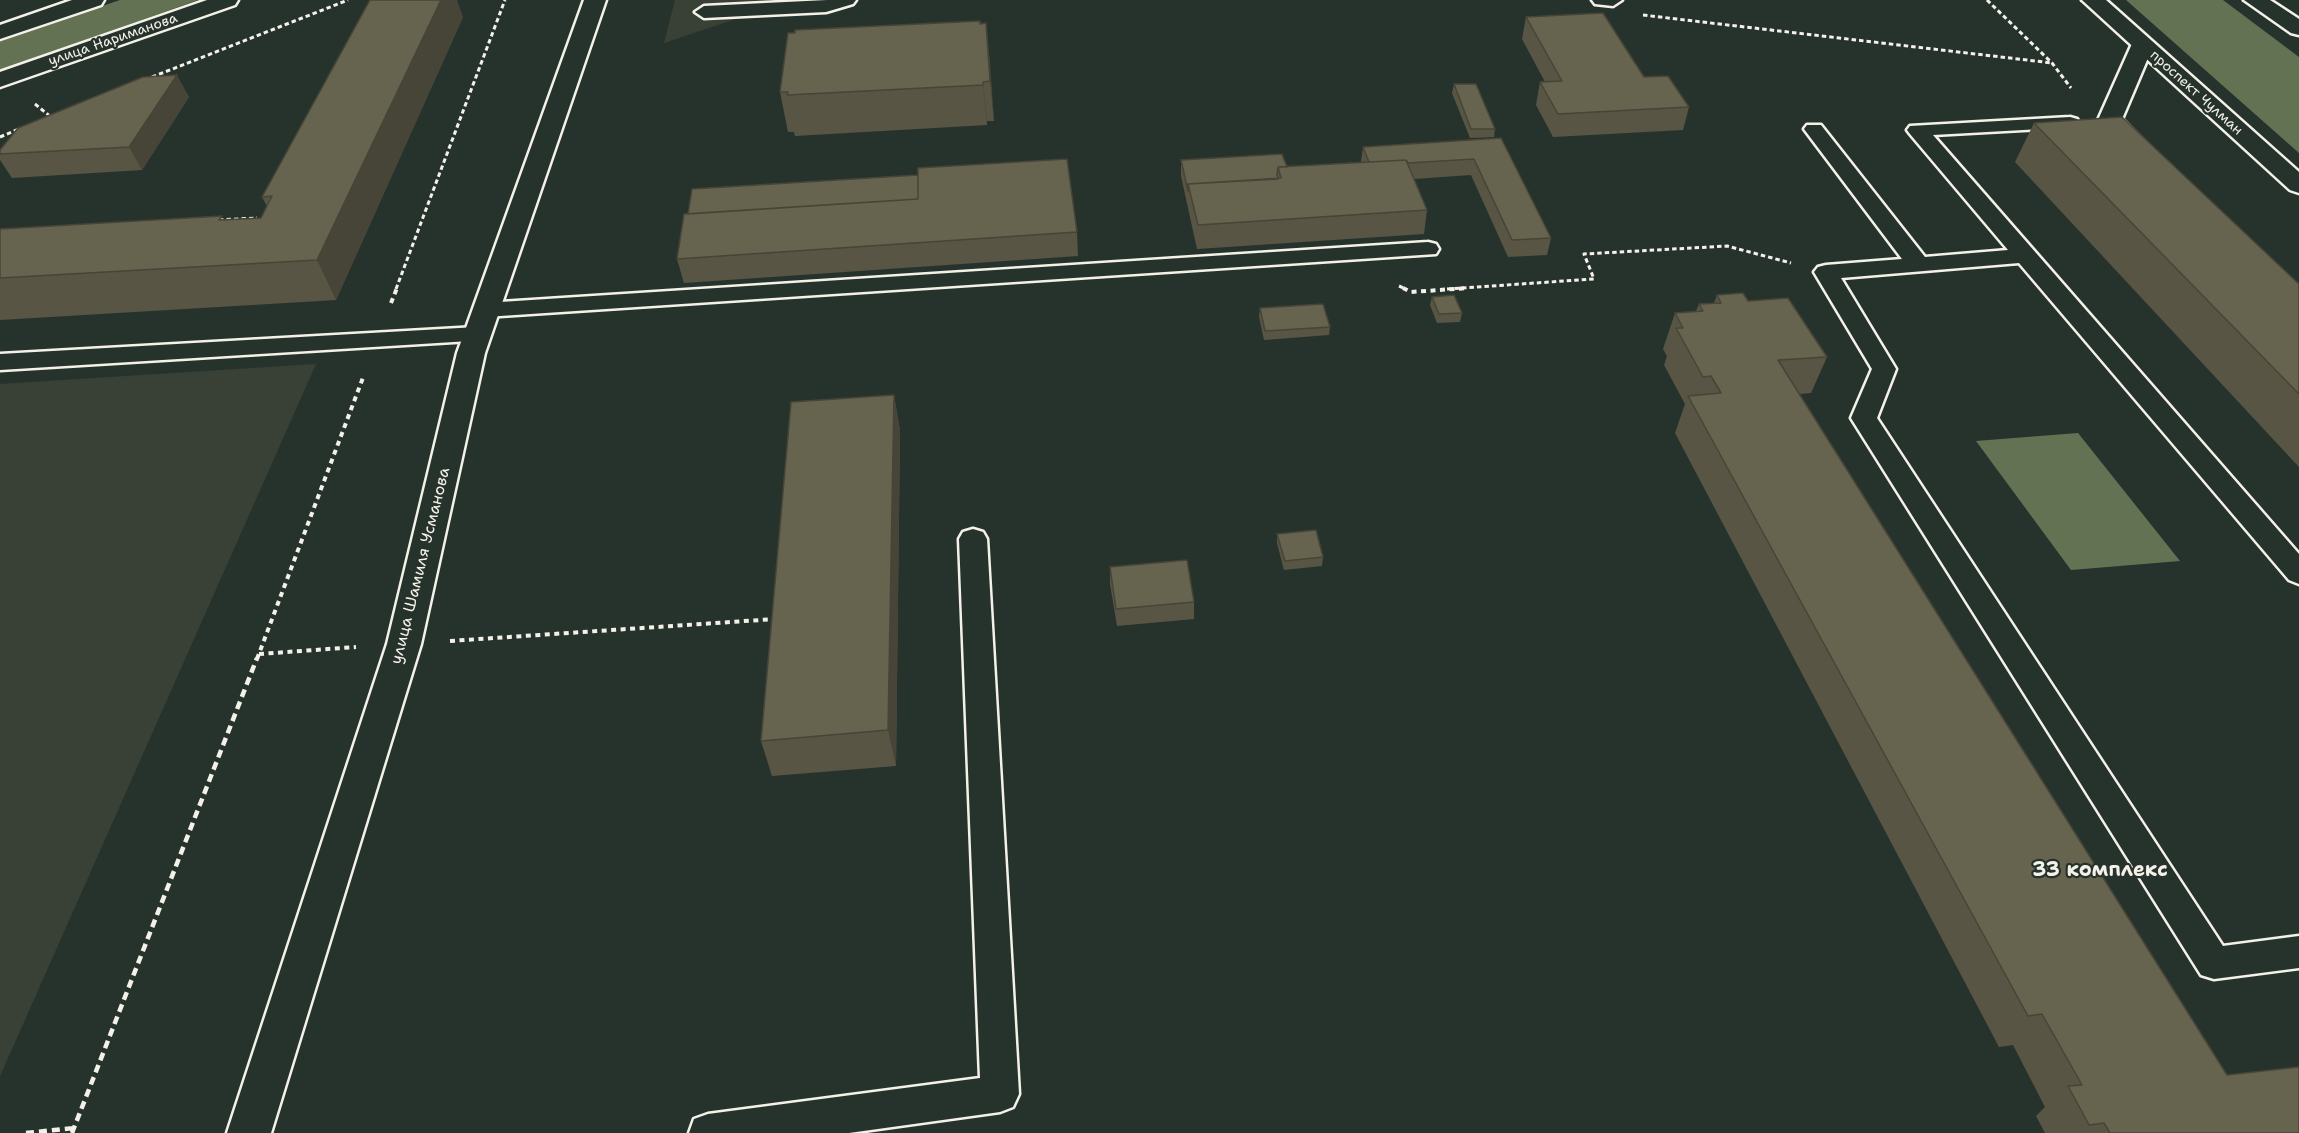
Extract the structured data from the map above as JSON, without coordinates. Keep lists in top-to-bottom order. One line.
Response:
{"streets":{"street":["улица Нариманова","проспект Чулман","улица Шамиля Усманова"]},"districts":["33 комплекс"]}
